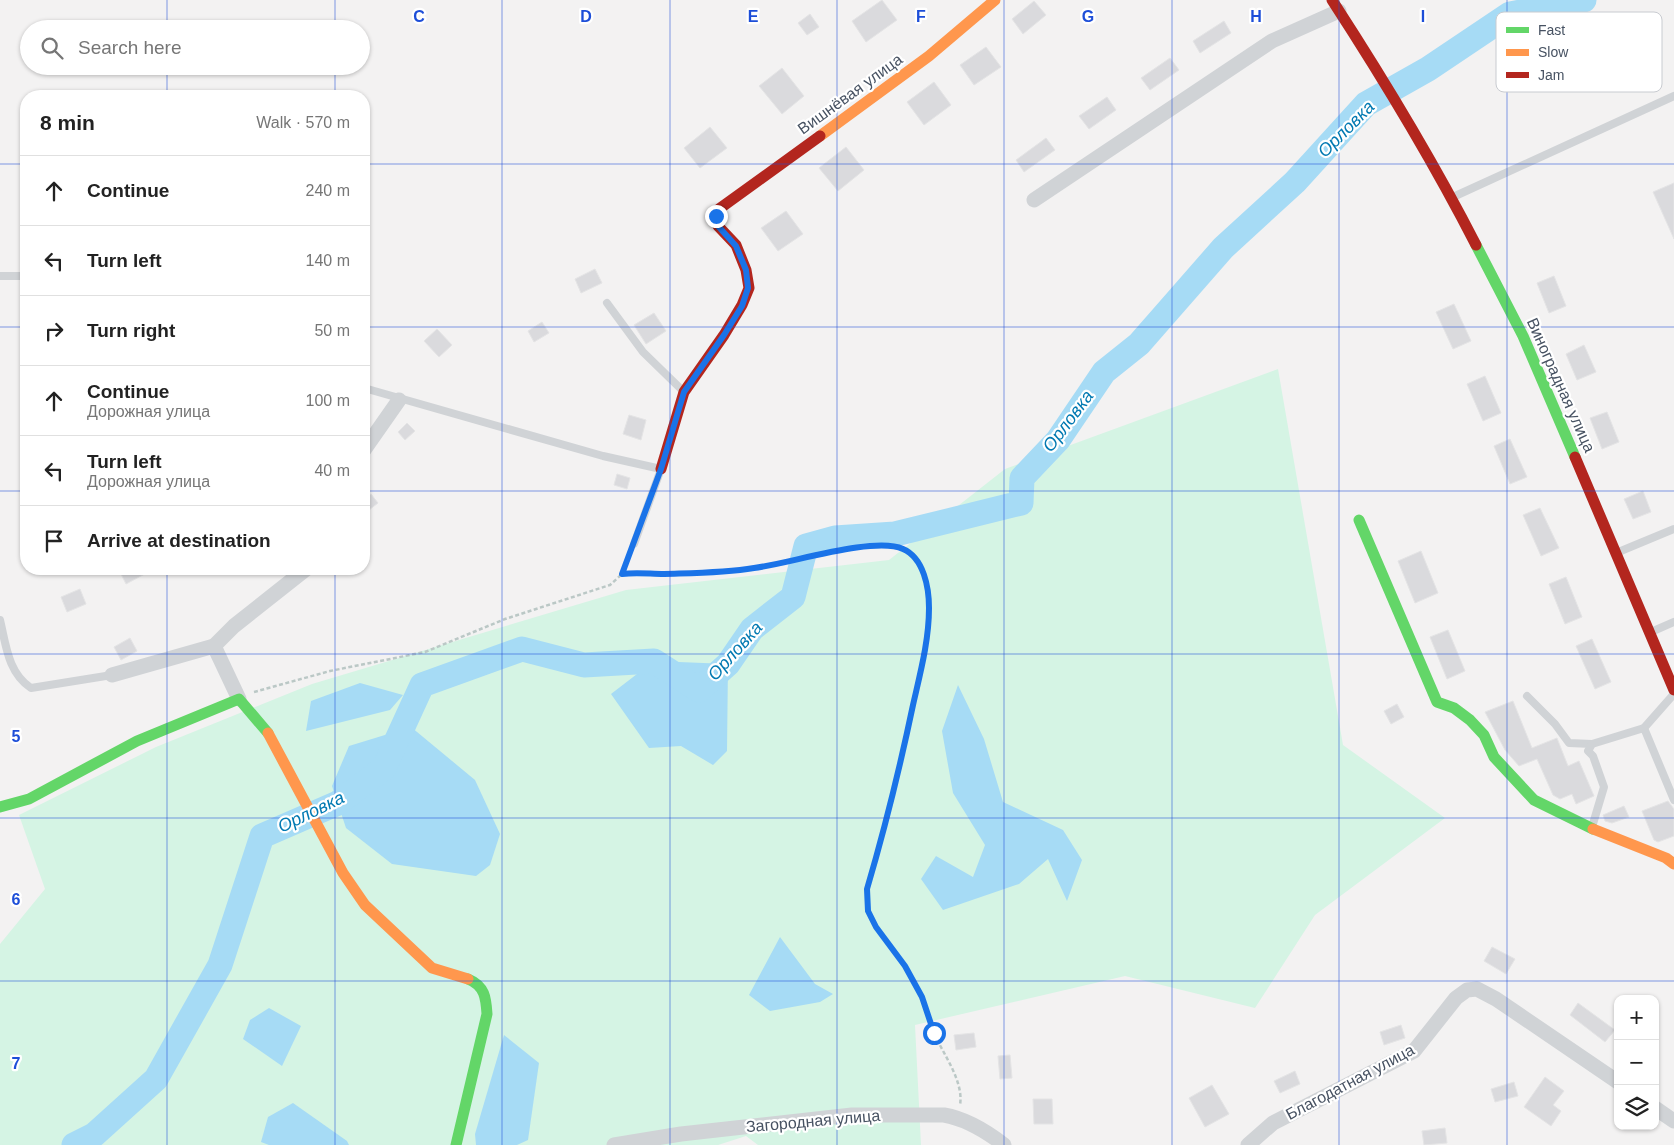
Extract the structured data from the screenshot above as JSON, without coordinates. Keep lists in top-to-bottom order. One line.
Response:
{"streets":{"street":["Вишнёвая улица","Виноградная улица","Благодатная улица","Загородная улица"]},"water":["Орловка"],"legend":["Fast","Slow","Jam"],"page":{"search":"Search here","heading":["8 min","Walk · 570 m"],"list":[["Continue","240 m"],["Turn left","140 m"],["Turn right","50 m"],["Continue","Дорожная улица","100 m"],["Turn left","Дорожная улица","40 m"],"Arrive at destination"],"map_buttons":["+","−"]},"grid":{"columns":["C","D","E","F","G","H","I"],"rows":["5","6","7"]}}
